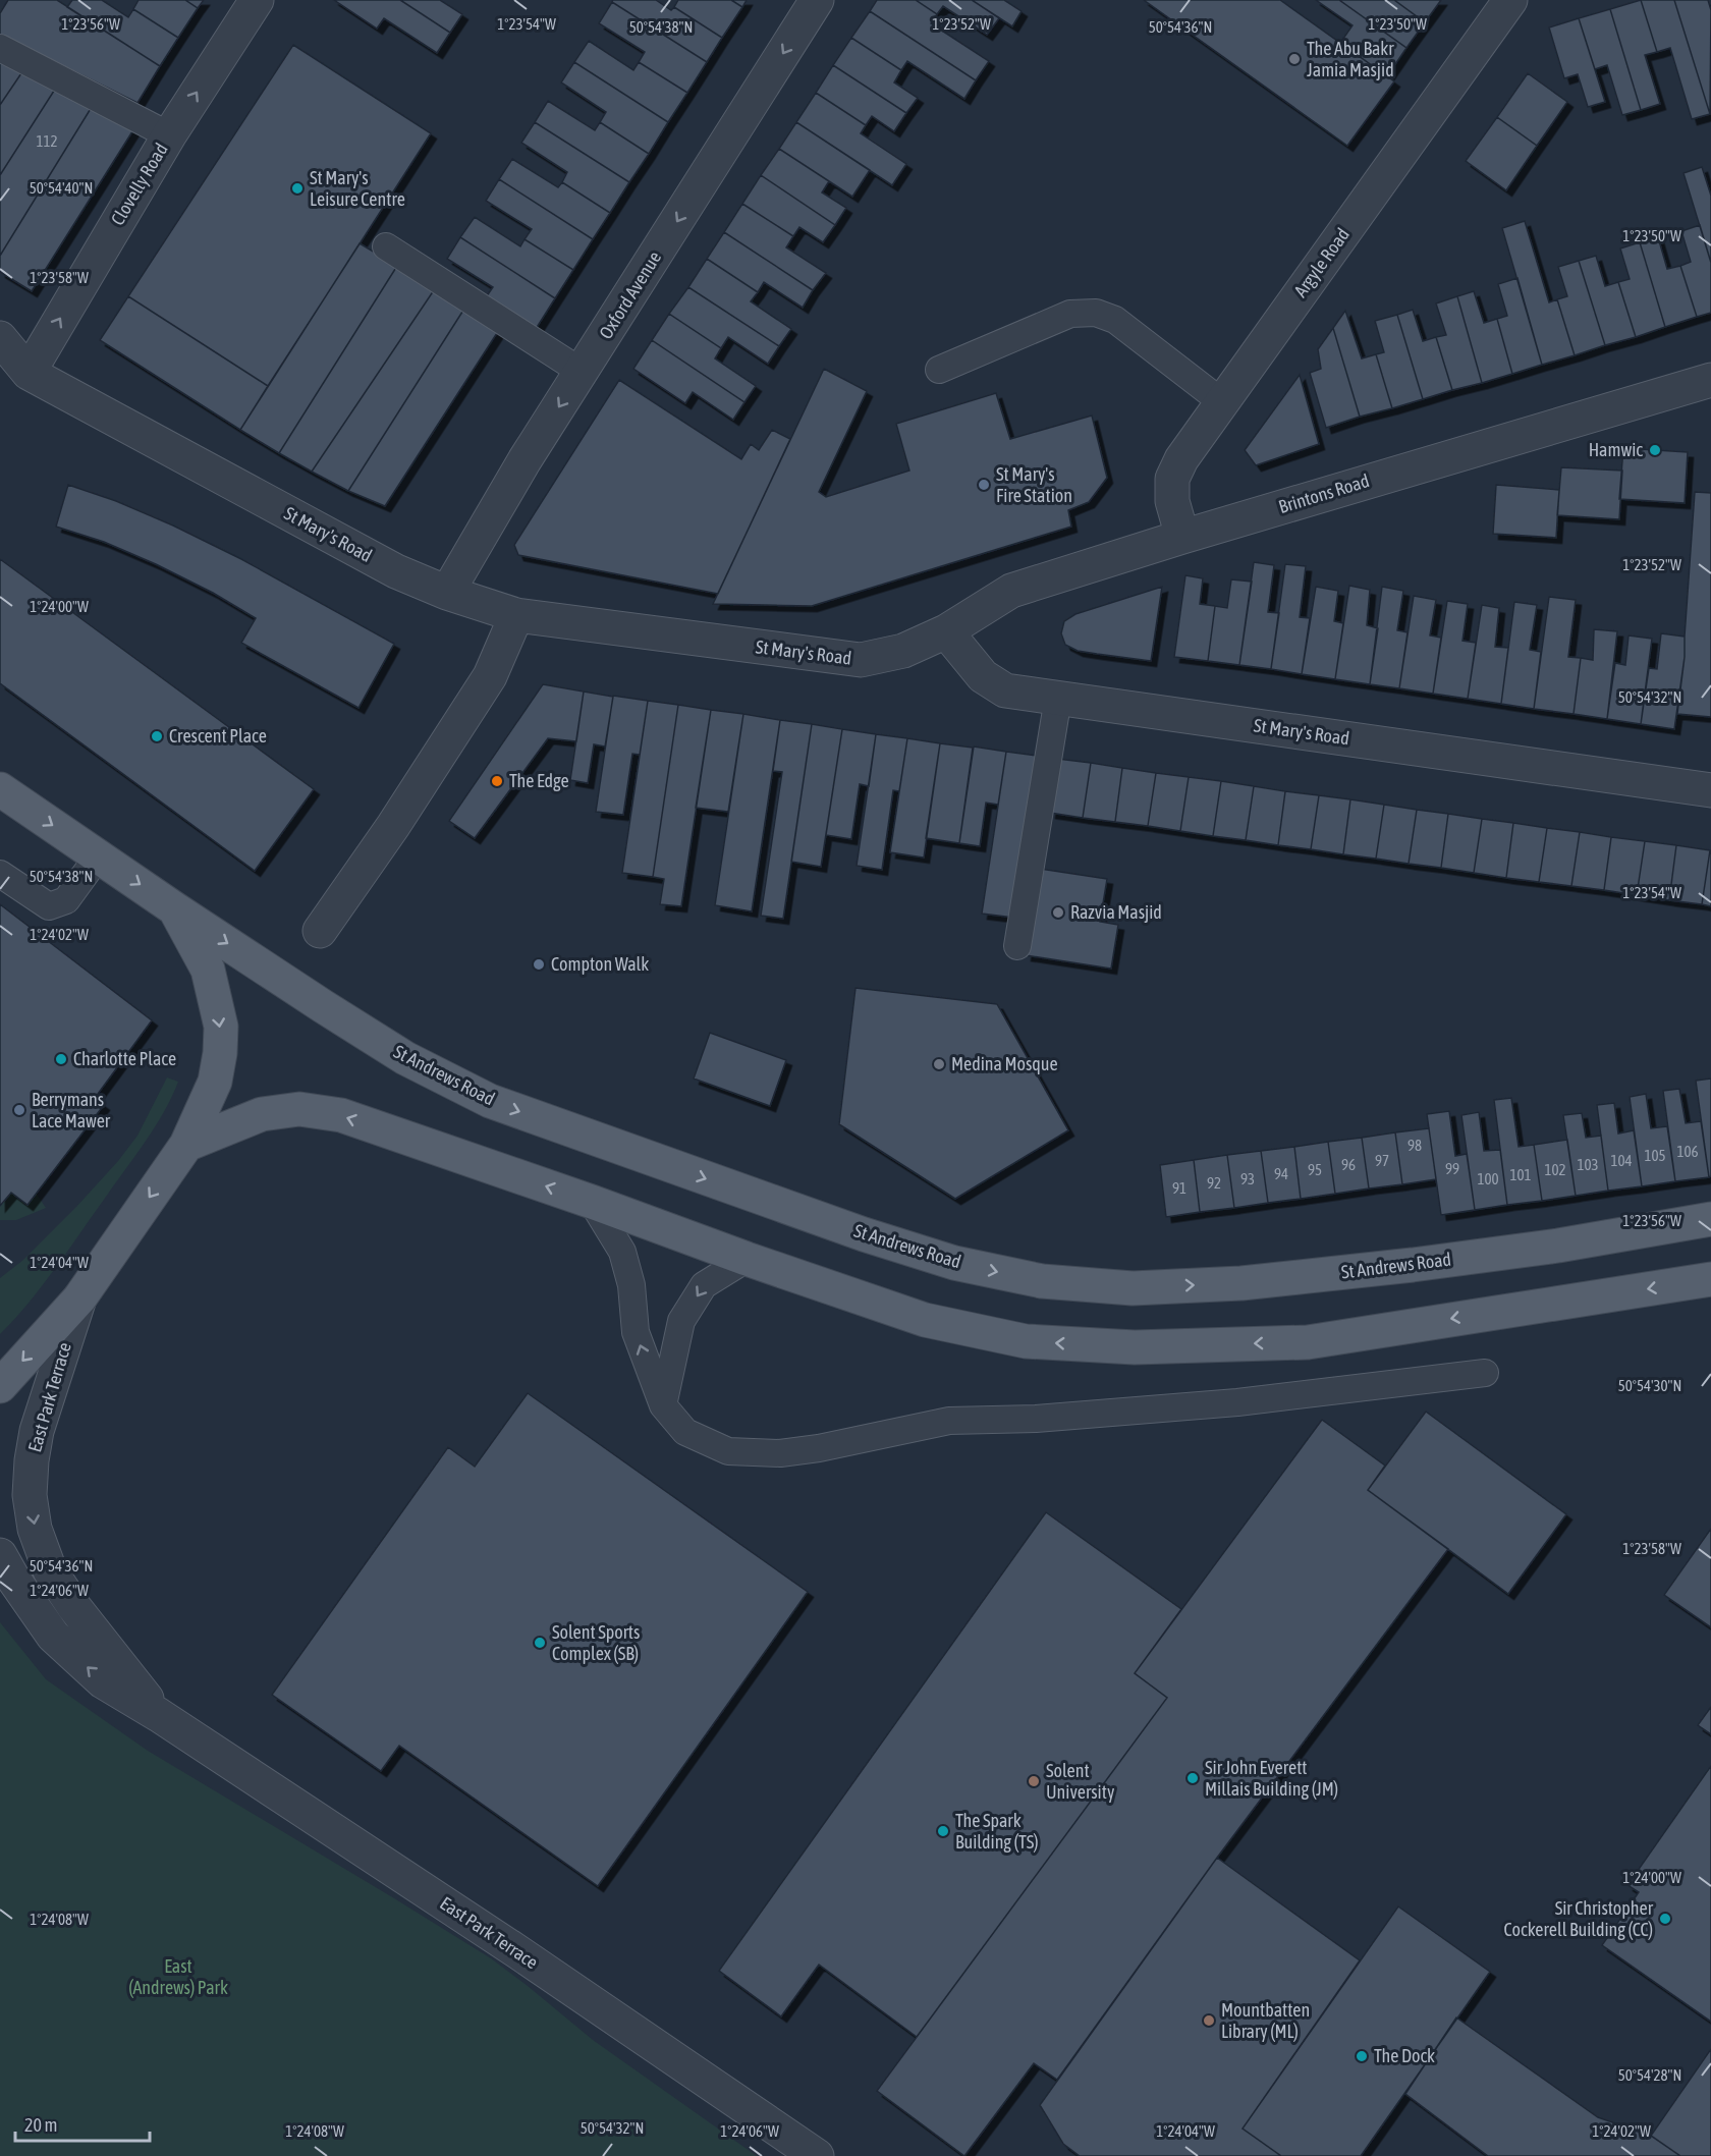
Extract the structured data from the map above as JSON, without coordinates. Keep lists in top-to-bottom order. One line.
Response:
{"streets":{"main road":["St Andrews Road"],"street":["Clovelly Road","Argyle Road","Oxford Avenue","Brintons Road","St Mary's Road","East Park Terrace"]},"crossings":[["Clovelly Road","St Mary's Road"],["Argyle Road","Brintons Road"],["Oxford Avenue","St Mary's Road"],["Brintons Road","St Mary's Road"]],"one_way":["Clovelly Road","Oxford Avenue"],"parks":["East (Andrews) Park"],"places":["The Abu Bakr Jamia Masjid","St Mary's Leisure Centre","Hamwic","St Mary's Fire Station","Crescent Place","The Edge","Razvia Masjid","Compton Walk","Charlotte Place","Medina Mosque","Berrymans Lace Mawer","Solent Sports Complex (SB)","Sir John Everett Millais Building (JM)","Solent University","The Spark Building (TS)","Sir Christopher Cockerell Building (CC)","Mountbatten Library (ML)","The Dock"],"house_numbers":["112","98","106","105","97","104","96","103","99","95","102","94","101","93","100","92","91"],"scale_bar":"20 m","coordinates":["1°23'56\"W","1°23'54\"W","1°23'52\"W","1°23'50\"W","50°54'38\"N","50°54'36\"N","50°54'40\"N","1°23'58\"W","1°24'00\"W","50°54'32\"N","1°24'02\"W","1°24'04\"W","50°54'30\"N","1°24'06\"W","1°24'08\"W","50°54'28\"N"]}
